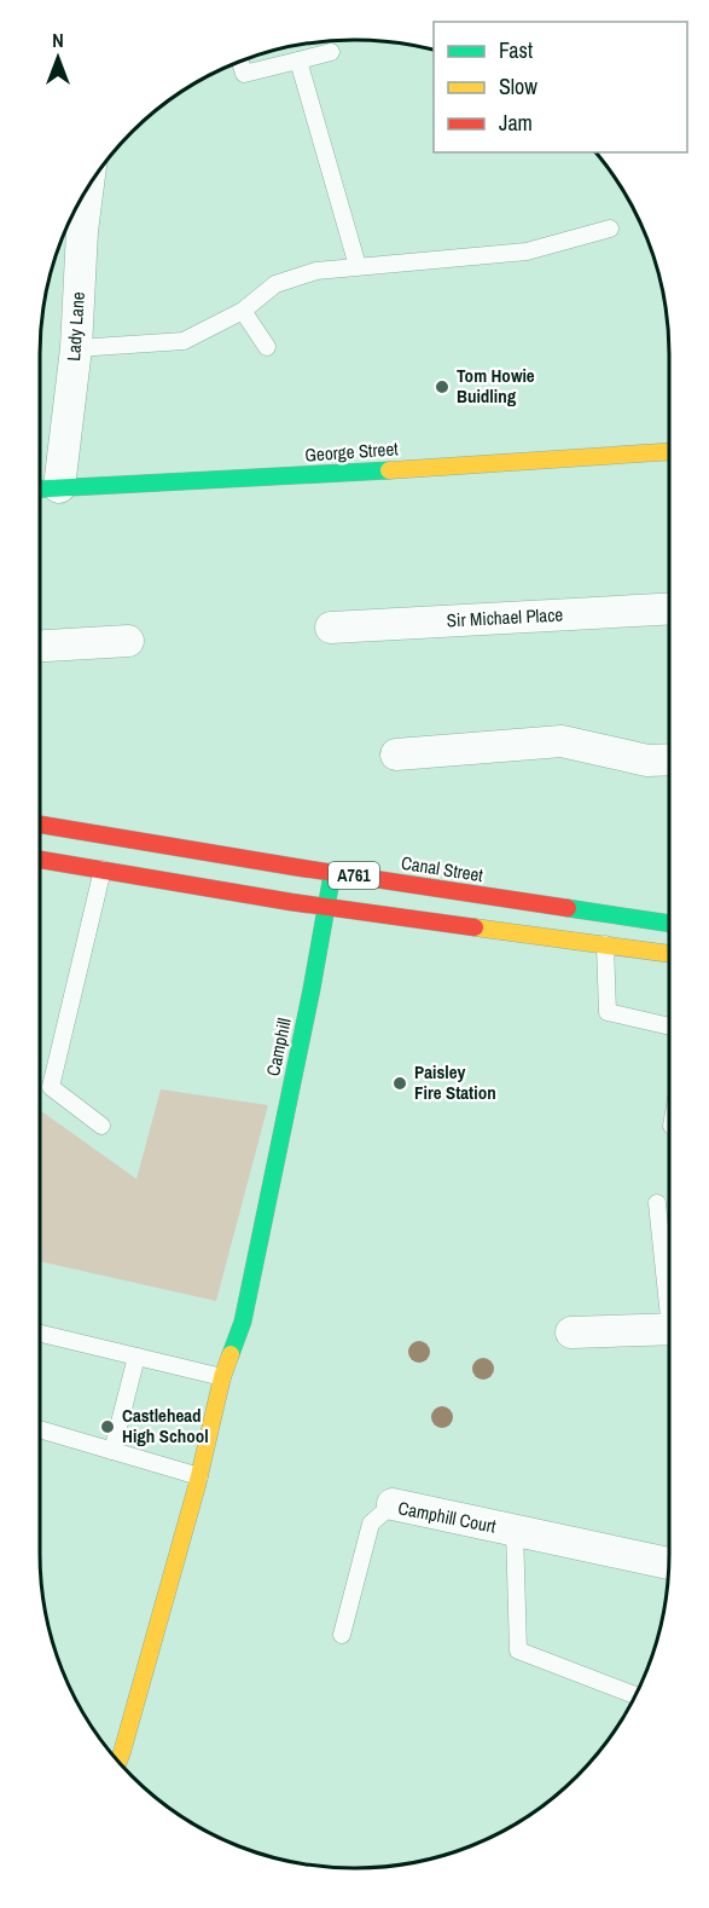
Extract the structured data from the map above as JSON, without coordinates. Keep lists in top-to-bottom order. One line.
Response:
{"streets":{"street":["Lady Lane","George Street","Sir Michael Place","Canal Street","A761","Camphill","Camphill Court"]},"crossings":[["Lady Lane","George Street"],["Canal Street","Camphill"],["A761","Camphill"]],"places":["Tom Howie Buidling","Paisley Fire Station","Castlehead High School"],"legend":["Fast","Slow","Jam"],"north":"top"}
